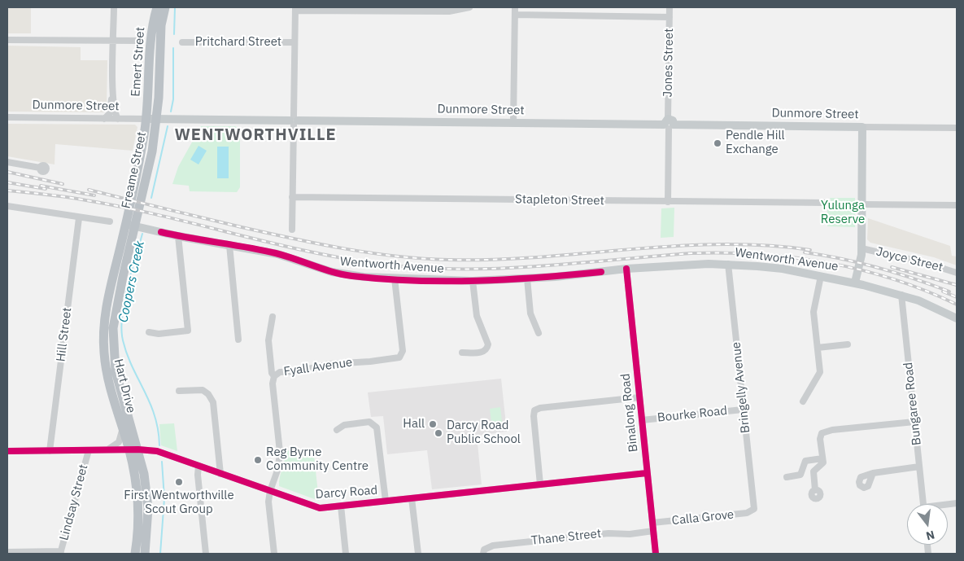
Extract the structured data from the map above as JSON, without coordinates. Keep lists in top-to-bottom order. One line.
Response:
{"streets":{"highway":["Emert Street","Freame Street","Hart Drive"],"main road":["Dunmore Street","Wentworth Avenue"],"street":["Pritchard Street","Jones Street","Stapleton Street","Joyce Street","Hill Street","Fyall Avenue","Bringelly Avenue","Bungaree Road","Binalong Road","Bourke Road","Darcy Road","Lindsay Street","Calla Grove","Thane Street"]},"crossings":[["Emert Street","Dunmore Street"],["Emert Street","Freame Street"],["Jones Street","Dunmore Street"],["Jones Street","Stapleton Street"],["Dunmore Street","Freame Street"],["Freame Street","Wentworth Avenue"],["Freame Street","Hart Drive"],["Wentworth Avenue","Fyall Avenue"],["Wentworth Avenue","Hart Drive"],["Wentworth Avenue","Bringelly Avenue"],["Wentworth Avenue","Bungaree Road"],["Wentworth Avenue","Binalong Road"],["Hill Street","Darcy Road"],["Fyall Avenue","Darcy Road"],["Hart Drive","Darcy Road"],["Bringelly Avenue","Bourke Road"],["Bringelly Avenue","Calla Grove"],["Binalong Road","Bourke Road"],["Binalong Road","Darcy Road"],["Binalong Road","Calla Grove"],["Binalong Road","Thane Street"],["Darcy Road","Lindsay Street"]],"districts":["WENTWORTHVILLE"],"water":["Coopers Creek"],"parks":["Yulunga Reserve"],"places":["Pendle Hill Exchange","Hall","Darcy Road Public School","Reg Byrne Community Centre","First Wentworthville Scout Group"],"north":"bottom"}
